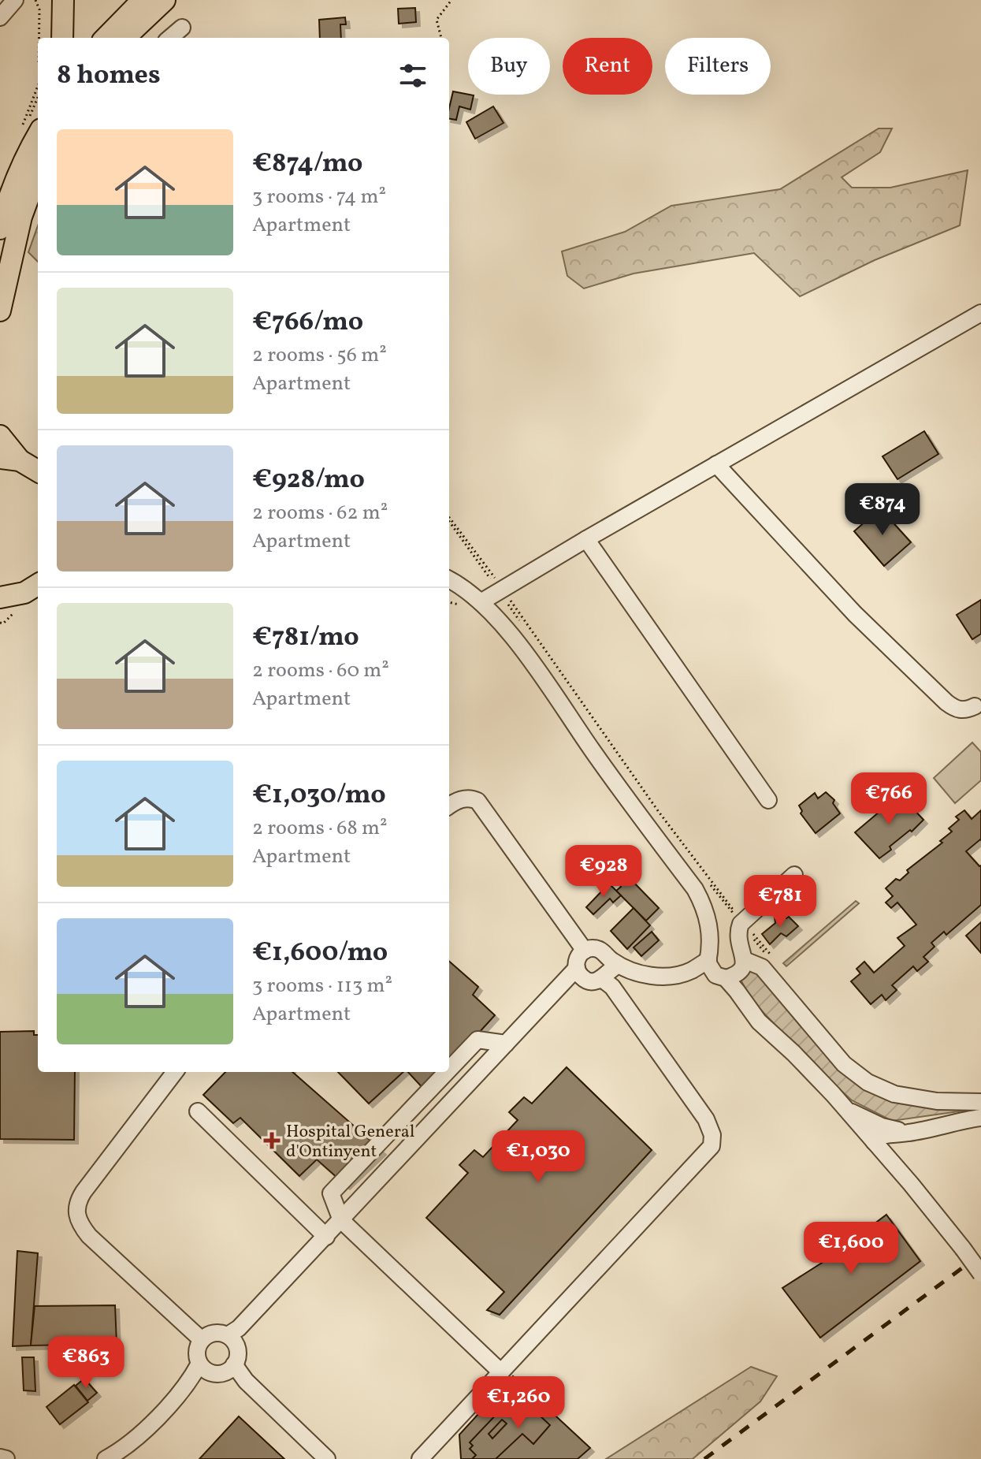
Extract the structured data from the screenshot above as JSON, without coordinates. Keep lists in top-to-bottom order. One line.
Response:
{"places":{"health":["Hospital General d'Ontinyent"]},"page":{"chip":["Buy","Rent","Filters"],"heading":"8 homes","list":[{"name":"€874/mo","note":"3 rooms · 74 m² · Apartment"},{"name":"€766/mo","note":"2 rooms · 56 m² · Apartment"},{"name":"€928/mo","note":"2 rooms · 62 m² · Apartment"},{"name":"€781/mo","note":"2 rooms · 60 m² · Apartment"},{"name":"€1,030/mo","note":"2 rooms · 68 m² · Apartment"},{"name":"€1,600/mo","note":"3 rooms · 113 m² · Apartment"}],"price":["€874","€766","€928","€781","€1,030","€1,600","€863","€1,260"]}}
